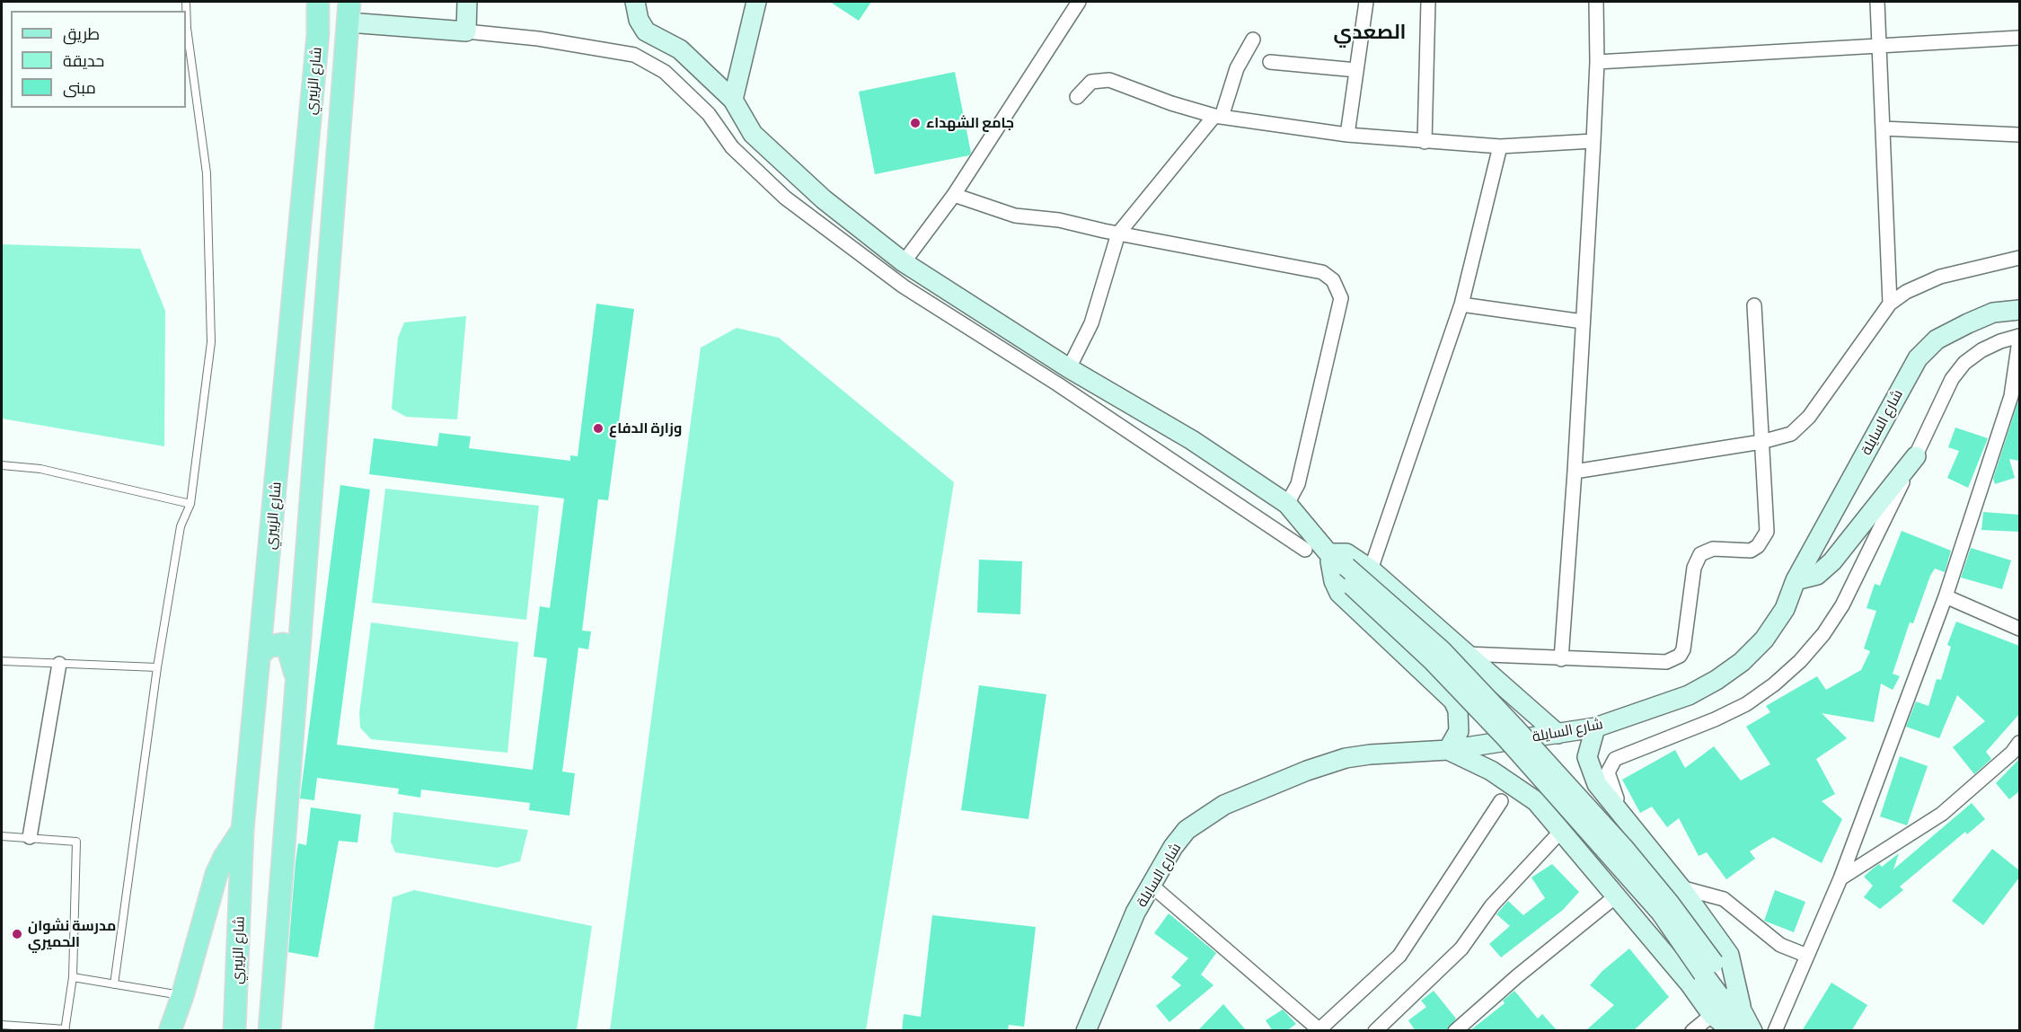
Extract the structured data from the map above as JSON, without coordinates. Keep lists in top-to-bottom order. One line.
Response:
{"streets":{"main road":["شارع الزبيري","شارع السايلة"]},"districts":["الصعدي"],"places":["جامع الشهداء","وزارة الدفاع","مدرسة نشوان الحميري"],"legend":["طريق","حديقة","مبنى"]}
